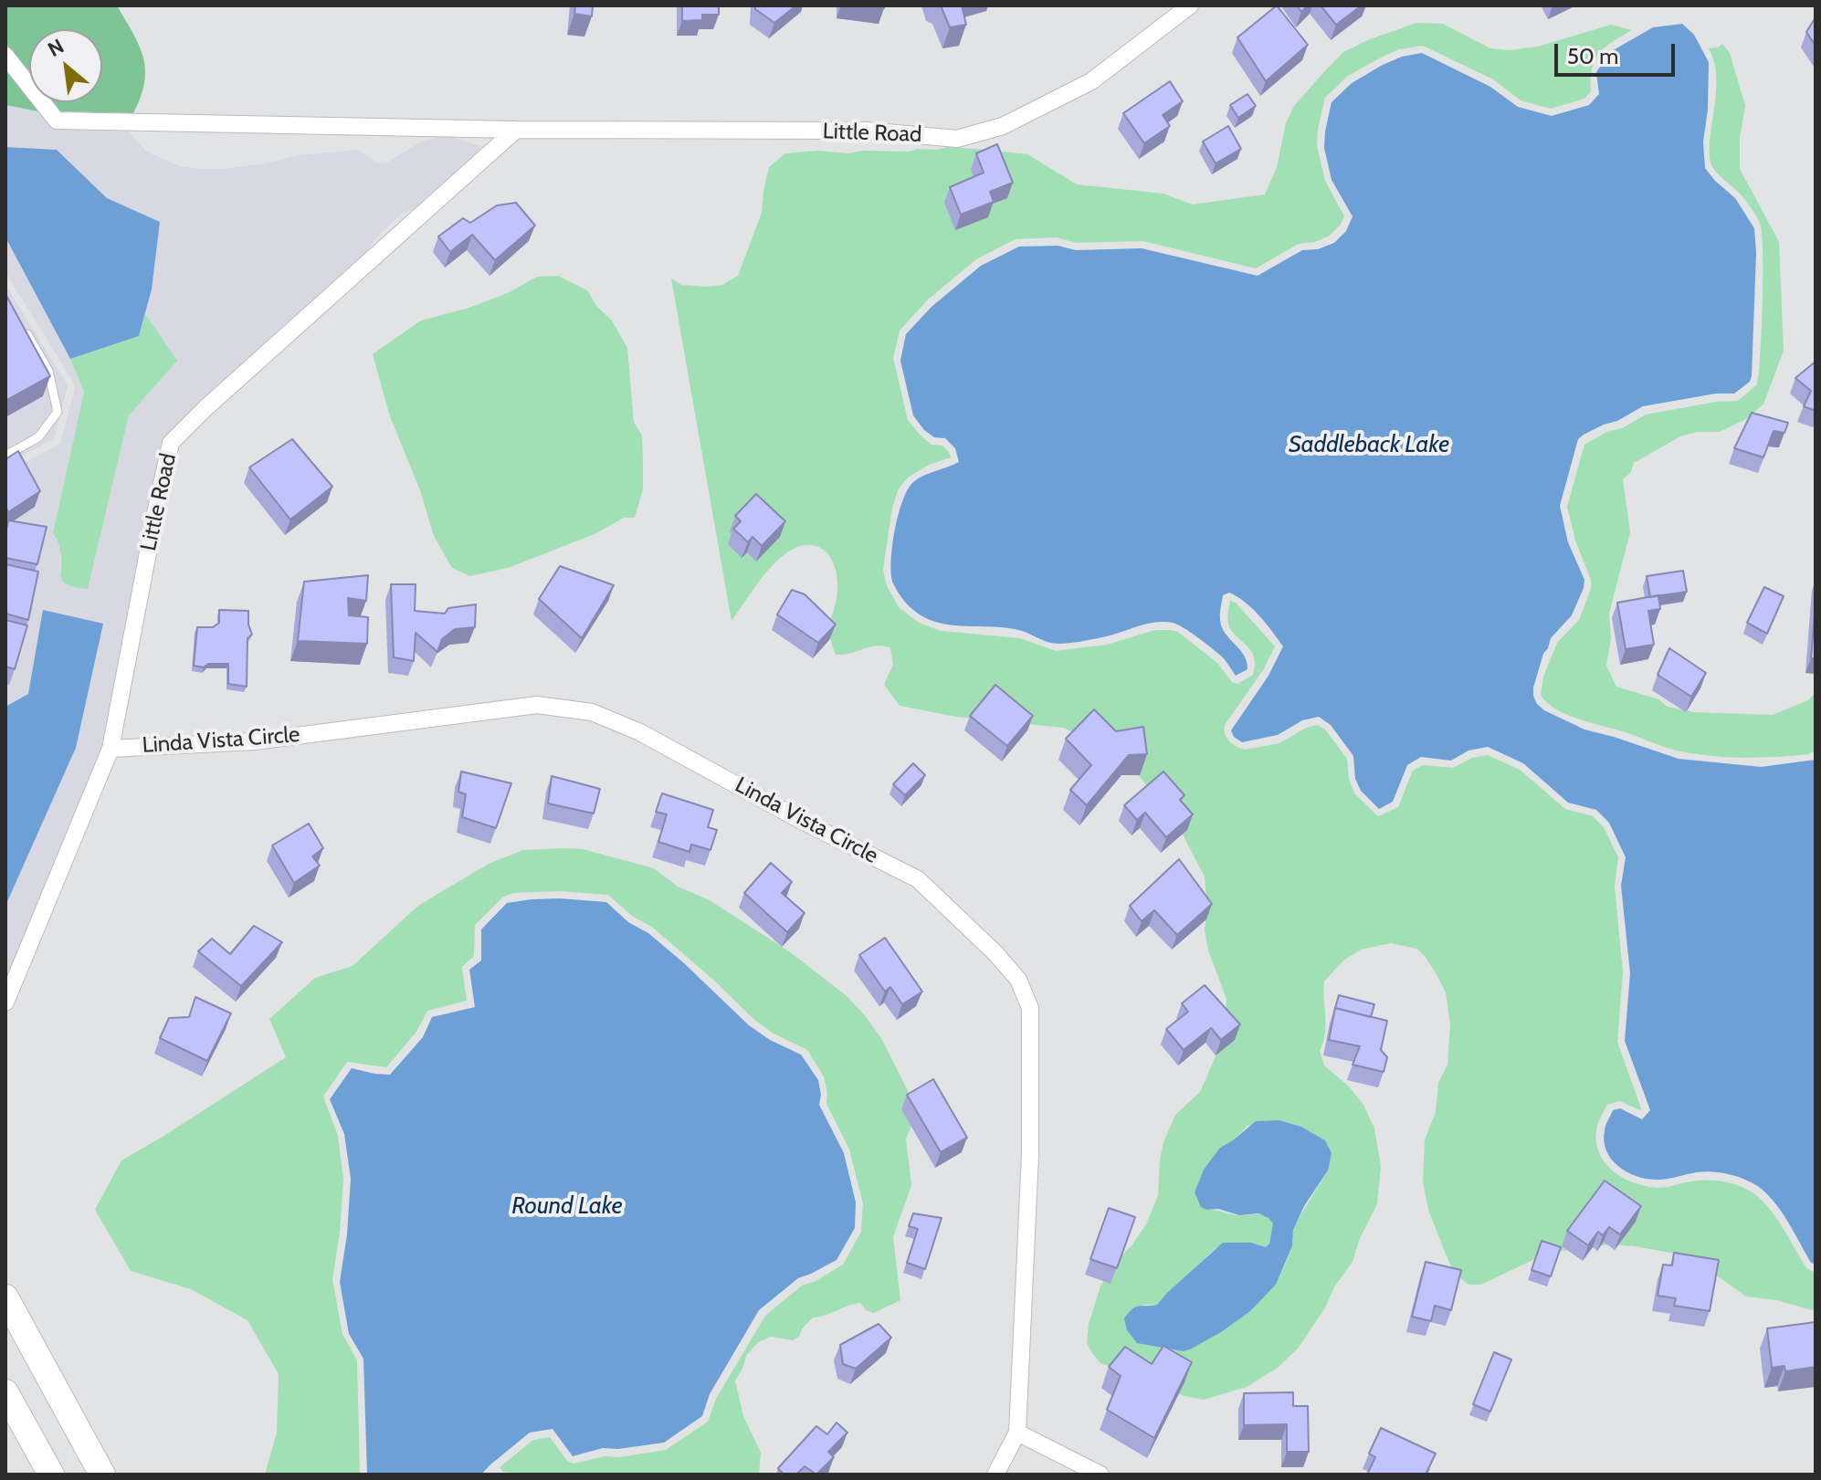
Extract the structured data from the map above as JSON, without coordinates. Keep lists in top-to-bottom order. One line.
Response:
{"streets":{"street":["Little Road","Linda Vista Circle"]},"crossings":[["Little Road","Linda Vista Circle"]],"water":["Saddleback Lake","Round Lake"],"scale_bar":"50 m","north":"top left"}
